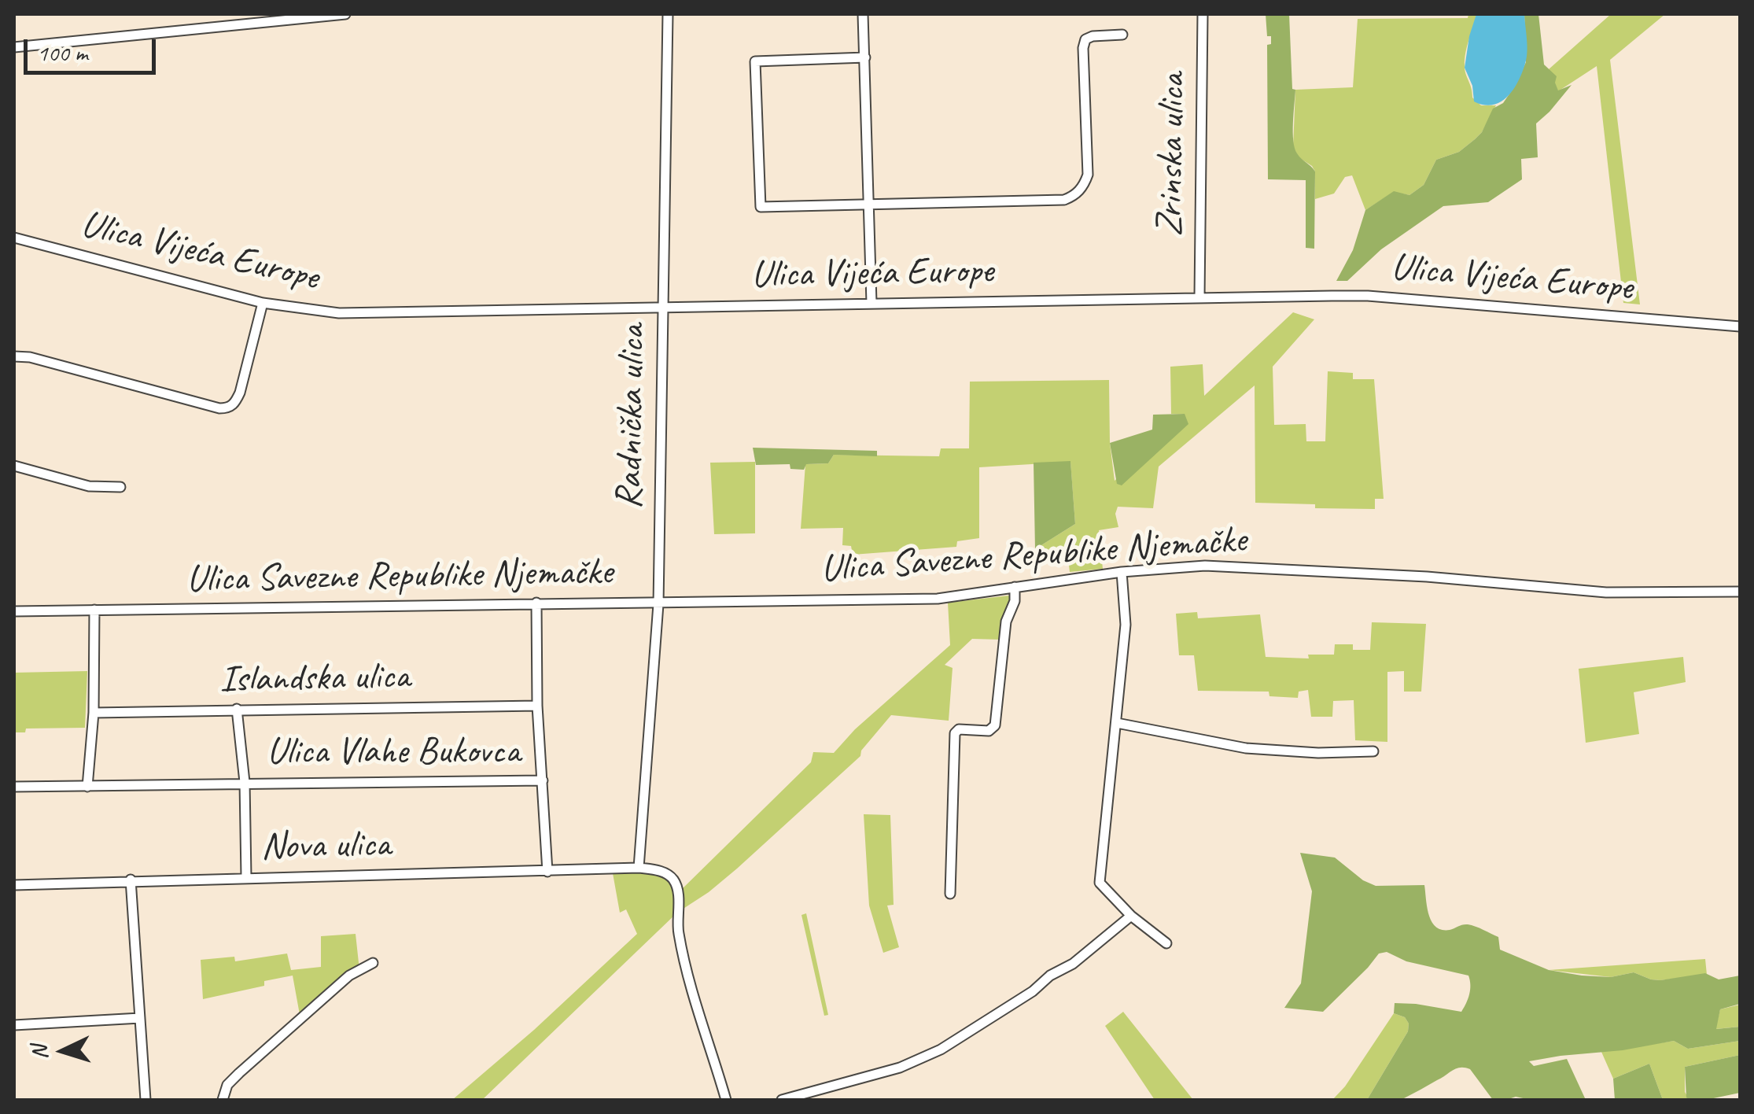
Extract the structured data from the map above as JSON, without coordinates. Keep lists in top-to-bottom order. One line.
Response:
{"streets":{"street":["Zrinska ulica","Ulica Vijeća Europe","Radnička ulica","Ulica Savezne Republike Njemačke","Islandska ulica","Ulica Vlahe Bukovca","Nova ulica"]},"crossings":[["Zrinska ulica","Ulica Vijeća Europe"],["Ulica Vijeća Europe","Radnička ulica"],["Radnička ulica","Ulica Savezne Republike Njemačke"],["Radnička ulica","Nova ulica"],["Islandska ulica","Ulica Vlahe Bukovca"],["Ulica Vlahe Bukovca","Nova ulica"]],"scale_bar":"100 m","north":"left"}
